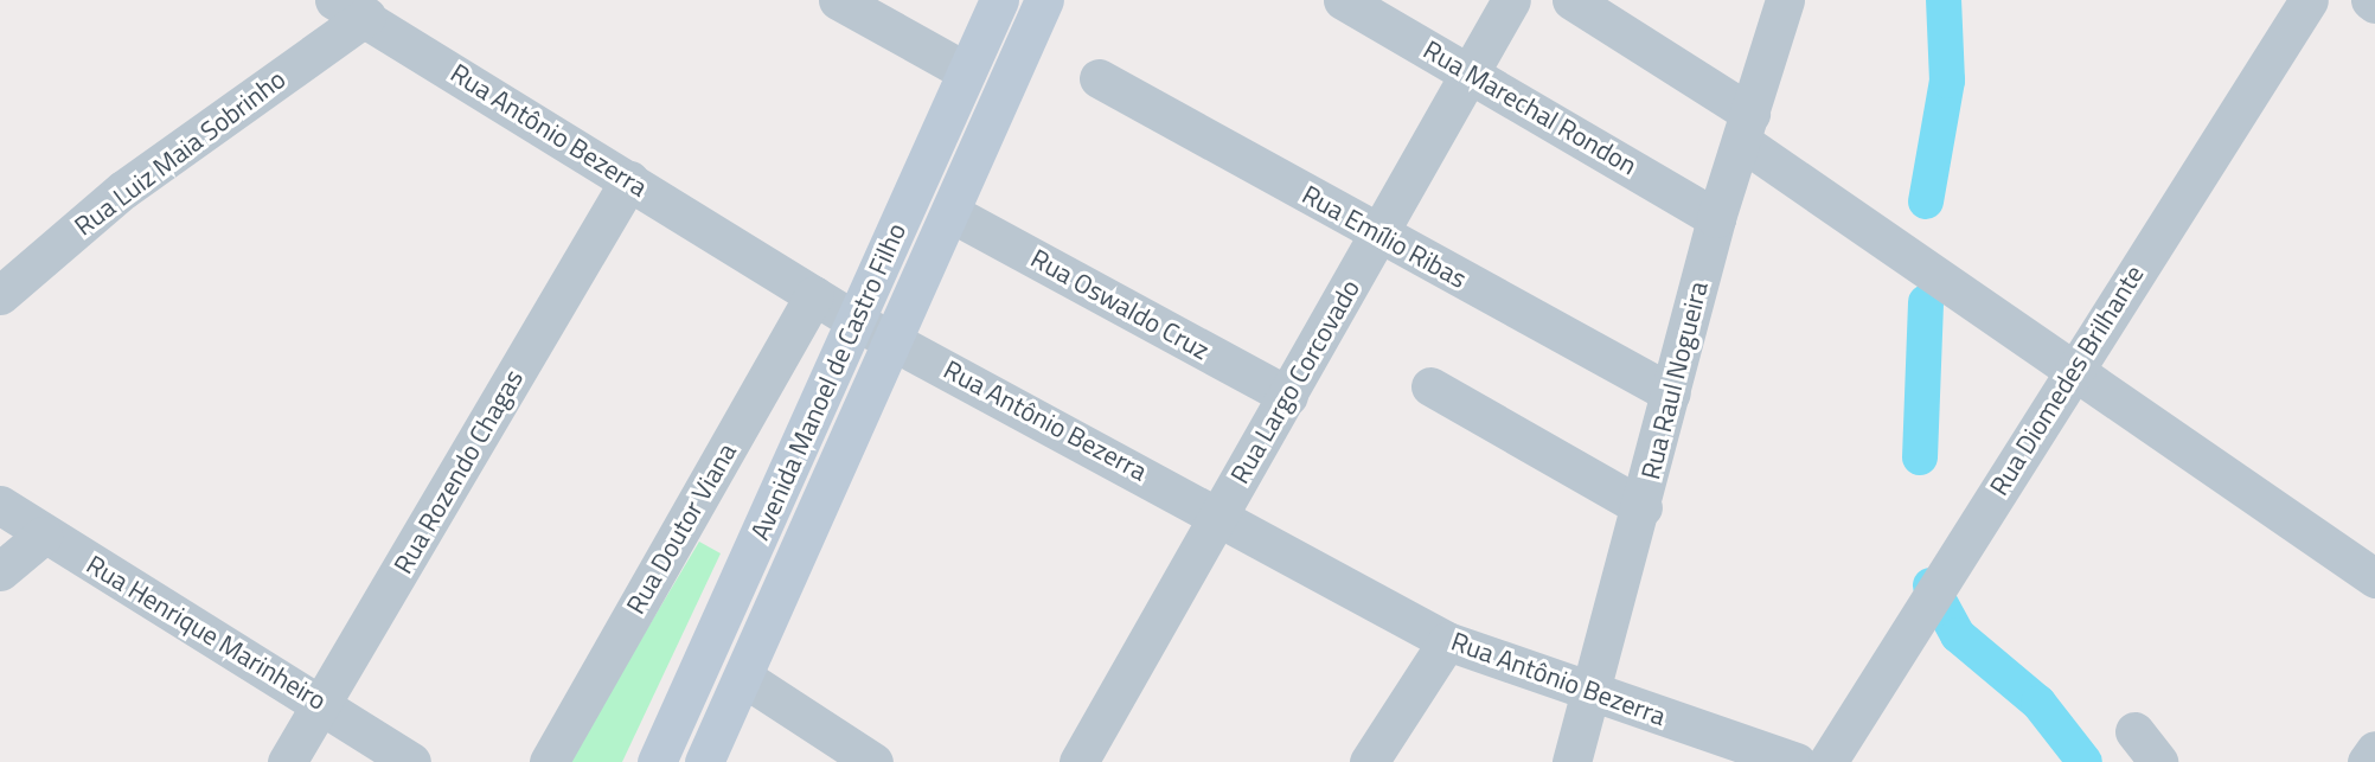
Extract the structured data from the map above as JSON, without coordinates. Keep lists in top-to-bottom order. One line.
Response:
{"streets":{"main road":["Avenida Manoel de Castro Filho"],"street":["Rua Marechal Rondon","Rua Antônio Bezerra","Rua Luiz Maia Sobrinho","Rua Emílio Ribas","Rua Oswaldo Cruz","Rua Raul Nogueira","Rua Diomedes Brilhante","Rua Largo Corcovado","Rua Rozendo Chagas","Rua Doutor Viana","Rua Henrique Marinheiro"]},"crossings":[["Rua Marechal Rondon","Rua Raul Nogueira"],["Rua Marechal Rondon","Rua Largo Corcovado"],["Rua Antônio Bezerra","Rua Luiz Maia Sobrinho"],["Rua Antônio Bezerra","Rua Raul Nogueira"],["Rua Antônio Bezerra","Avenida Manoel de Castro Filho"],["Rua Antônio Bezerra","Rua Largo Corcovado"],["Rua Antônio Bezerra","Rua Rozendo Chagas"],["Rua Antônio Bezerra","Rua Doutor Viana"],["Rua Emílio Ribas","Rua Raul Nogueira"],["Rua Emílio Ribas","Rua Largo Corcovado"],["Rua Oswaldo Cruz","Avenida Manoel de Castro Filho"],["Rua Oswaldo Cruz","Rua Largo Corcovado"],["Rua Rozendo Chagas","Rua Henrique Marinheiro"]]}
